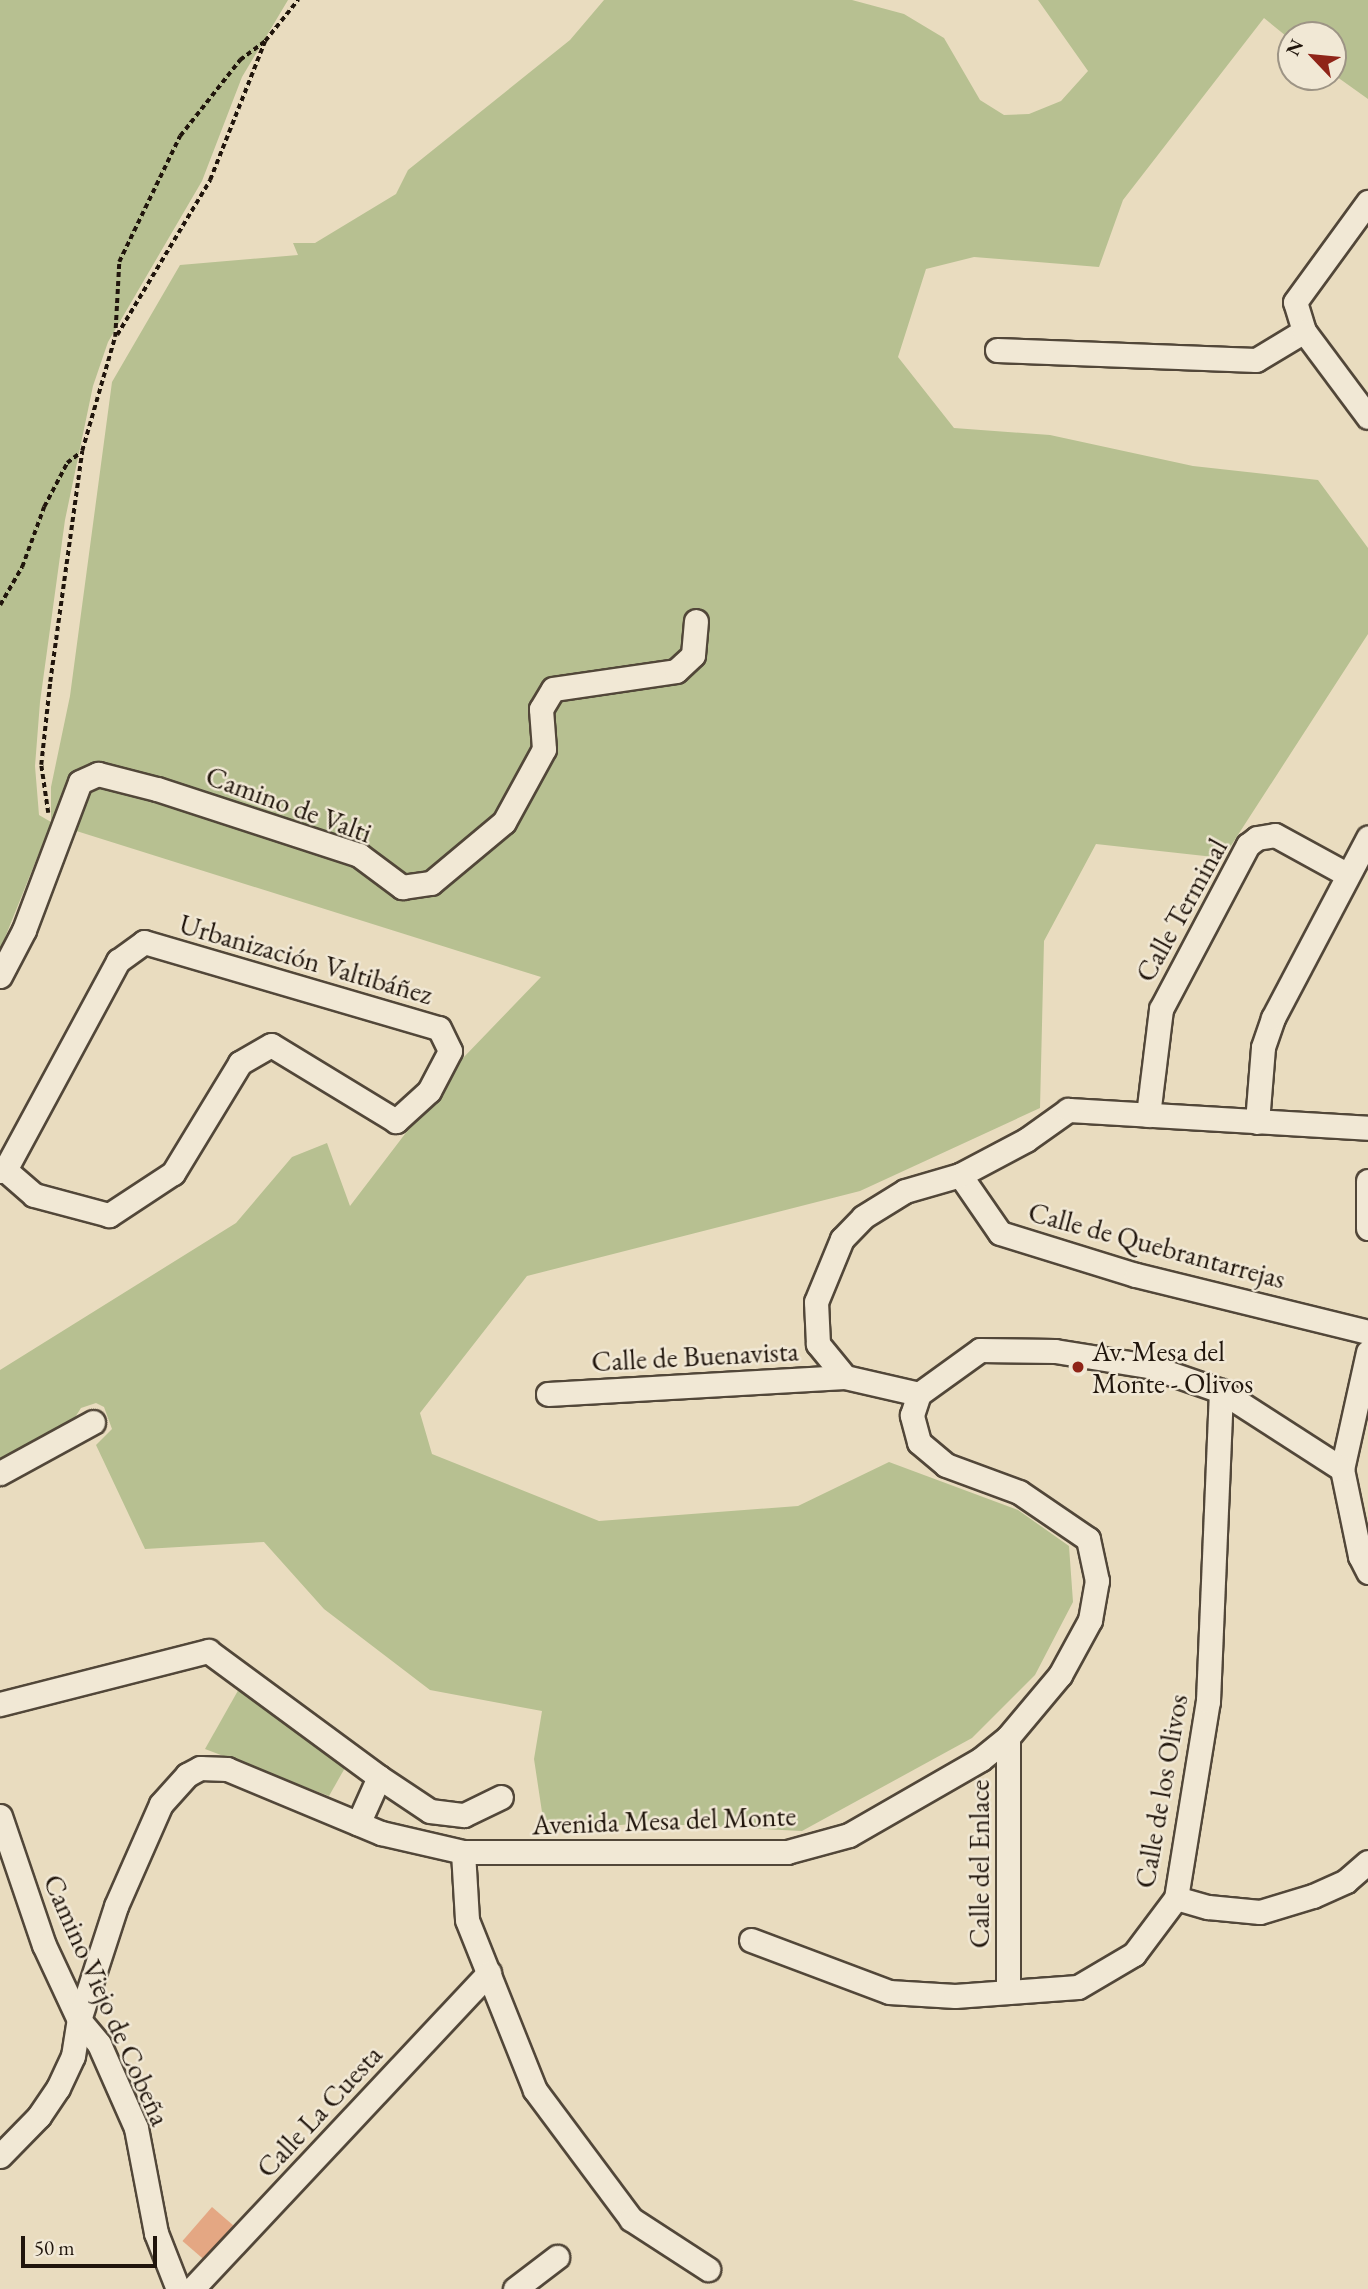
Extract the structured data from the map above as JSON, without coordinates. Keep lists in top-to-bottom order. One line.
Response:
{"streets":{"street":["Camino de Valti","Calle Terminal","Urbanización Valtibáñez","Calle de Quebrantarrejas","Calle de Buenavista","Calle de los Olivos","Avenida Mesa del Monte","Calle del Enlace","Camino Viejo de Cobeña","Calle La Cuesta"]},"crossings":[["Calle de Buenavista","Avenida Mesa del Monte"],["Calle de los Olivos","Calle del Enlace"],["Avenida Mesa del Monte","Calle del Enlace"],["Avenida Mesa del Monte","Camino Viejo de Cobeña"]],"places":["Av. Mesa del Monte - Olivos"],"scale_bar":"50 m","north":"top left"}
